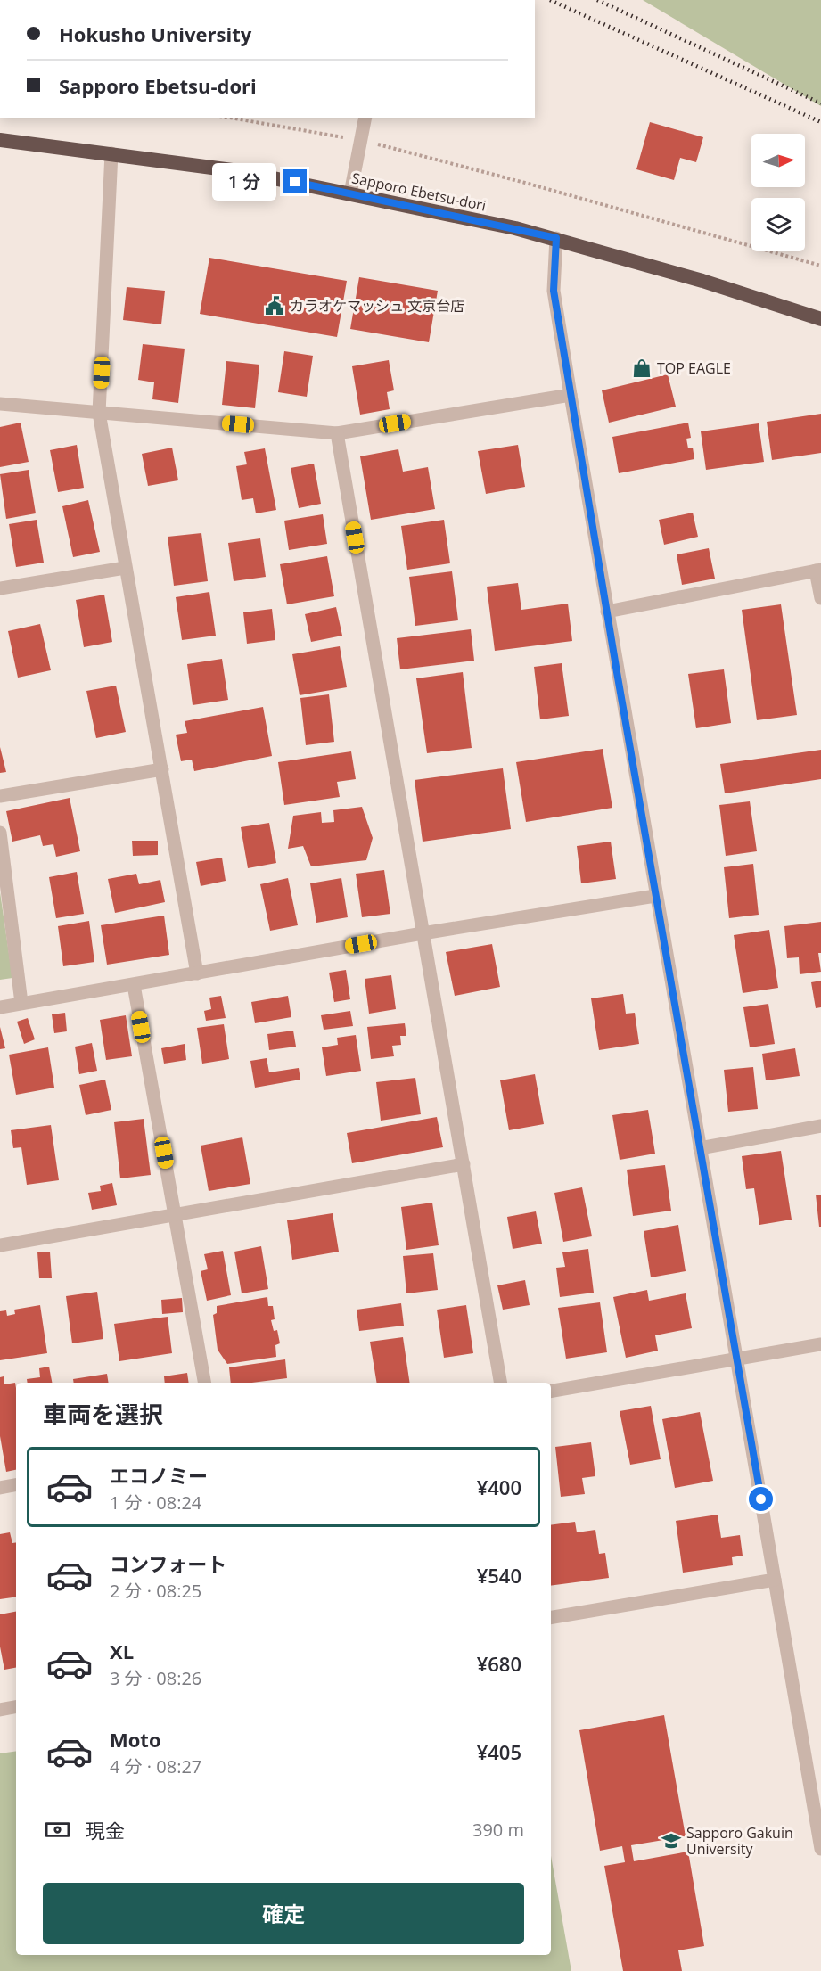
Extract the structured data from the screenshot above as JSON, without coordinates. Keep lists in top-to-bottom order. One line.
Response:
{"streets":{"highway":["Sapporo Ebetsu-dori"]},"places":{"public building":["カラオケマッシュ 文京台店"],"shop":["TOP EAGLE"],"school or university":["Sapporo Gakuin University"]},"north":"right","page":{"banner":["Hokusho University","Sapporo Ebetsu-dori"],"bubble":"1 分","heading":"車両を選択","list":[{"name":"エコノミー","note":"1 分 · 08:24","value":"¥400"},{"name":"コンフォート","note":"2 分 · 08:25","value":"¥540"},{"name":"XL","note":"3 分 · 08:26","value":"¥680"},{"name":"Moto","note":"4 分 · 08:27","value":"¥405"}],"pay":["現金","390 m"],"buttons":"確定"}}
